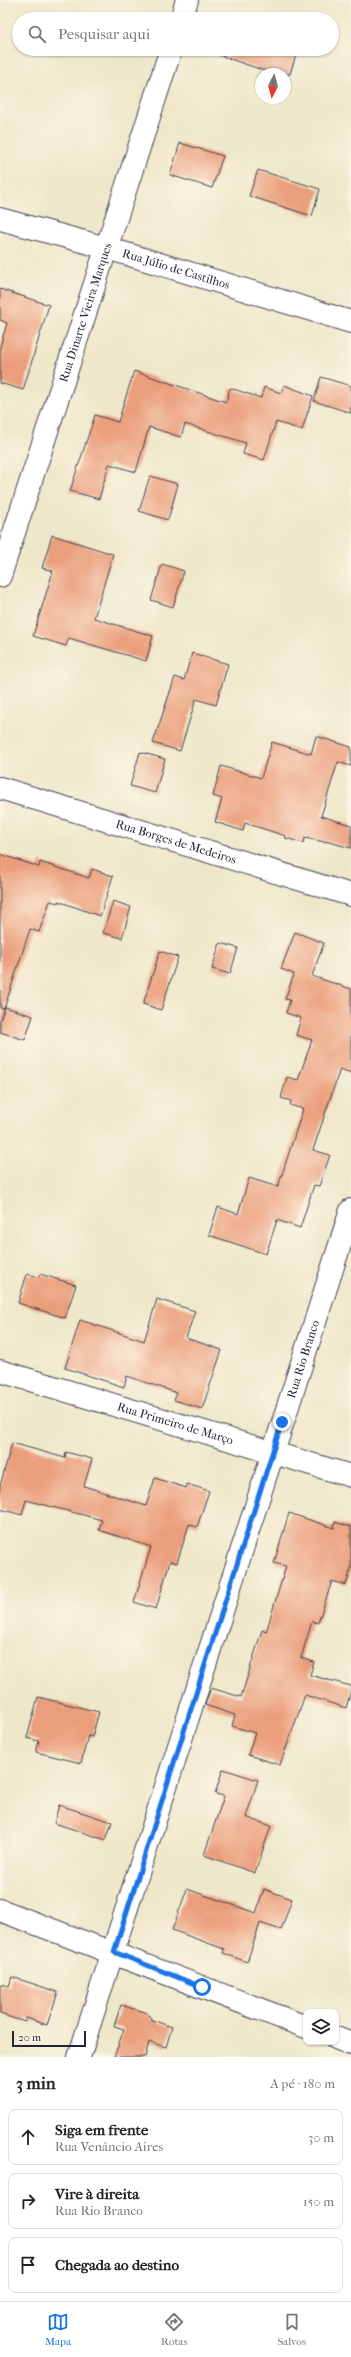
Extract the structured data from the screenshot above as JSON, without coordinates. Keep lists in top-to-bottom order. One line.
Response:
{"streets":{"street":["Rua Júlio de Castilhos","Rua Dinarte Vieira Marques","Rua Borges de Medeiros","Rua Rio Branco","Rua Primeiro de Março"]},"crossings":[["Rua Júlio de Castilhos","Rua Dinarte Vieira Marques"],["Rua Rio Branco","Rua Primeiro de Março"]],"scale_bar":"20 m","north":"bottom","page":{"search":"Pesquisar aqui","scale":"20 m","heading":["3 min","A pé · 180 m"],"list":[["Siga em frente","Rua Venâncio Aires","30 m"],["Vire à direita","Rua Rio Branco","150 m"],"Chegada ao destino"],"nav":["Mapa","Rotas","Salvos"]}}
